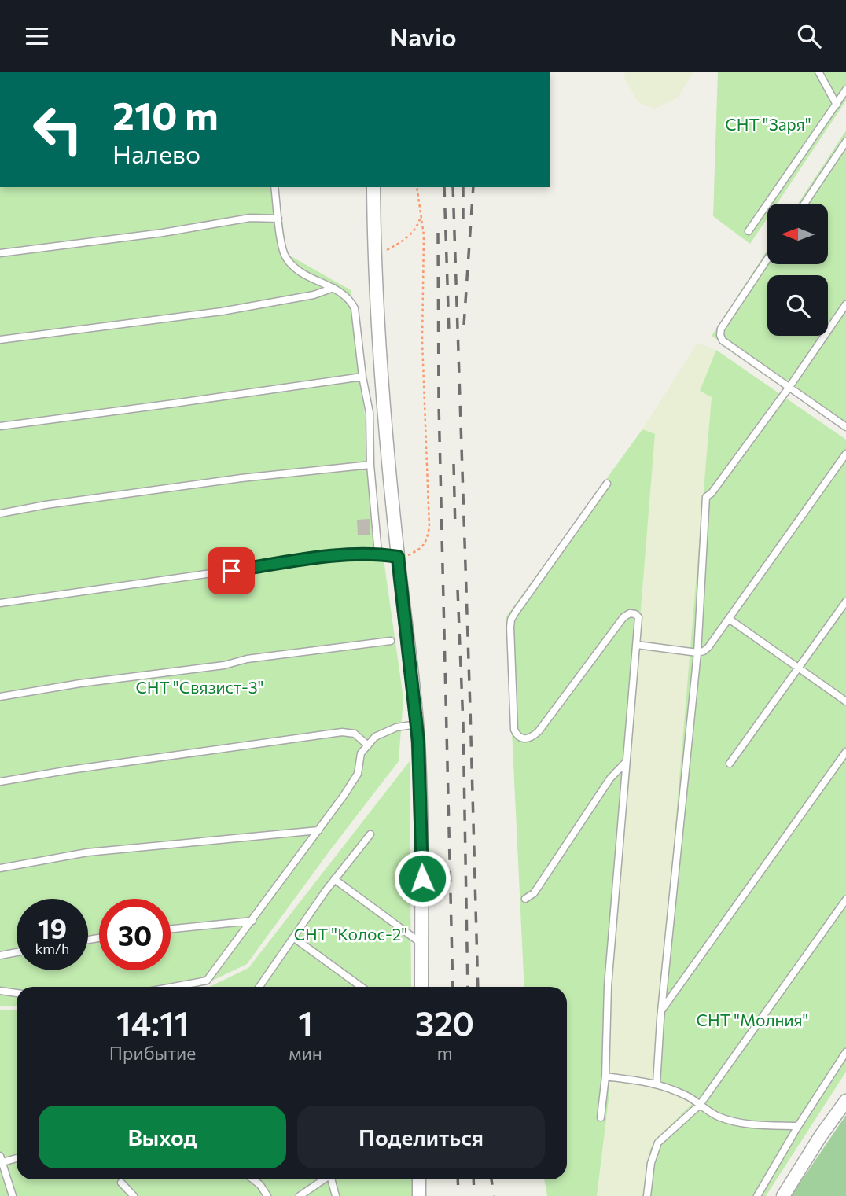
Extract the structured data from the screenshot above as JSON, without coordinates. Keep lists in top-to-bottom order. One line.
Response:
{"parks":["СНТ \"Заря\"","СНТ \"Связист-3\"","СНТ \"Колос-2\"","СНТ \"Молния\""],"north":"left","page":{"header":"Navio","turn":["210 m","Налево"],"speed":"19 km/h","limit":"30","eta":["14:11","Прибытие","1","мин","320","m"],"buttons":["Выход","Поделиться"]}}
